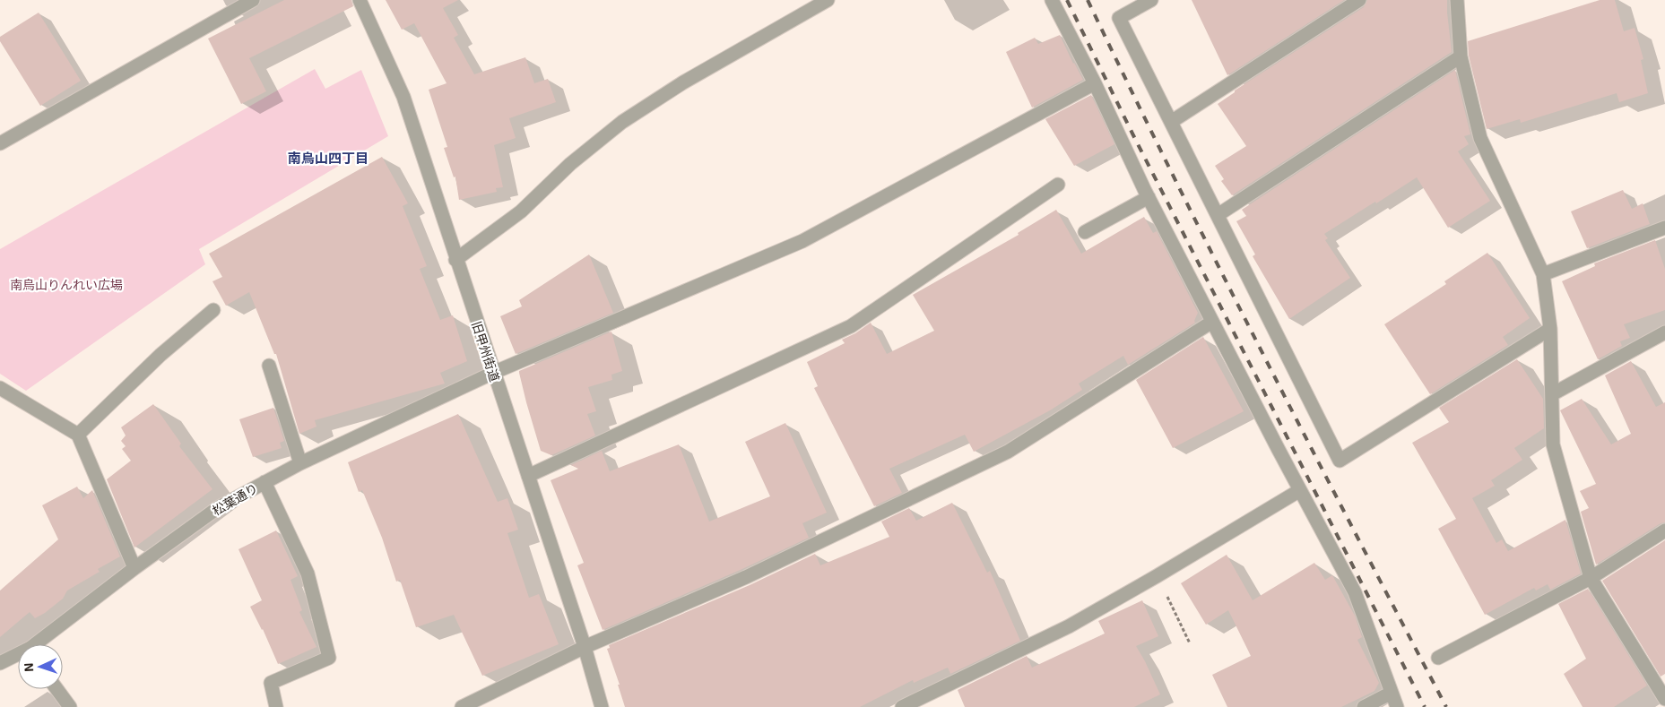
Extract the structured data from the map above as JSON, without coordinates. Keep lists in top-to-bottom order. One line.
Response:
{"streets":{"street":["旧甲州街道","松葉通り"]},"crossings":[["旧甲州街道","松葉通り"]],"districts":["南烏山四丁目"],"parks":["南烏山りんれい広場"],"north":"left"}
